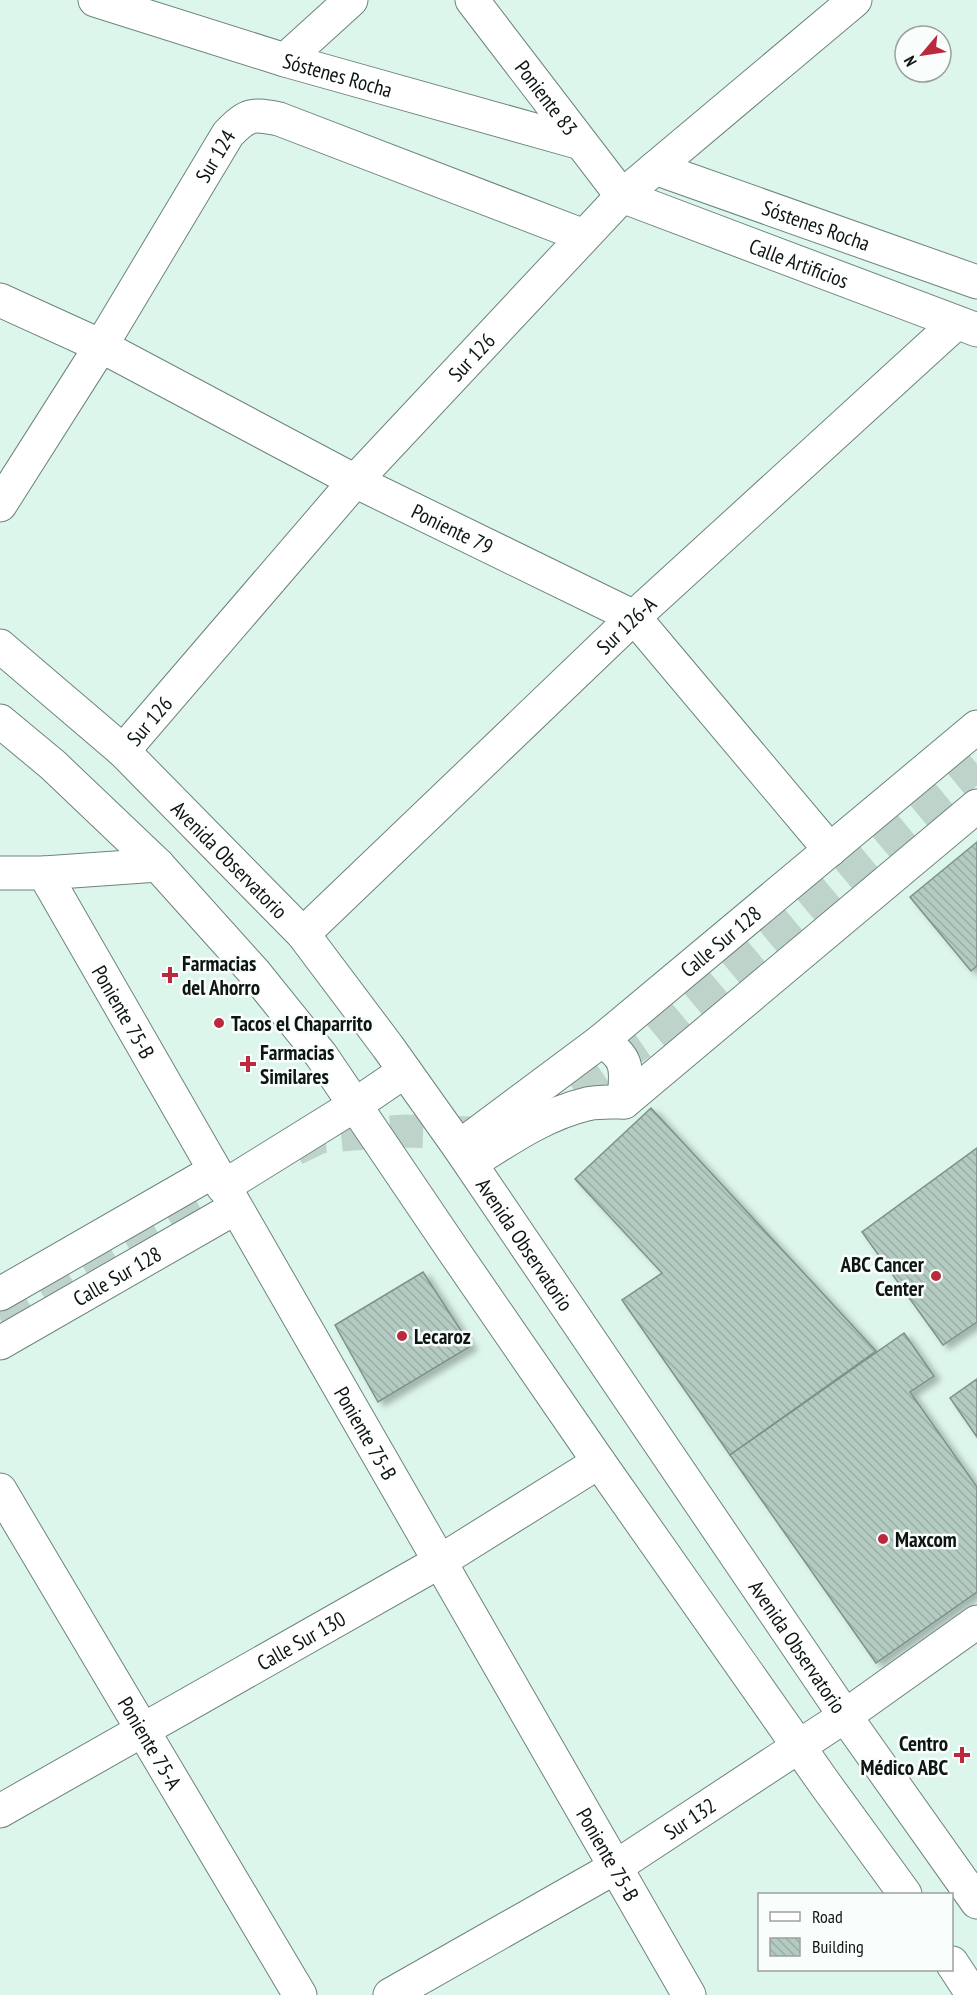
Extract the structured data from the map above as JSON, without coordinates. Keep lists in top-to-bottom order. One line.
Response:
{"streets":{"street":["Sóstenes Rocha","Poniente 83","Sur 124","Calle Artificios","Sur 126","Poniente 79","Sur 126-A","Avenida Observatorio","Calle Sur 128","Poniente 75-B","Calle Sur 130","Poniente 75-A","Sur 132"]},"crossings":[["Sóstenes Rocha","Poniente 83"],["Sóstenes Rocha","Sur 126"],["Poniente 83","Calle Artificios"],["Poniente 83","Sur 126"],["Sur 124","Sur 126"],["Sur 124","Poniente 79"],["Calle Artificios","Sur 126"],["Calle Artificios","Sur 126-A"],["Sur 126","Poniente 79"],["Sur 126","Avenida Observatorio"],["Poniente 79","Sur 126-A"],["Poniente 79","Calle Sur 128"],["Sur 126-A","Avenida Observatorio"],["Avenida Observatorio","Calle Sur 128"],["Avenida Observatorio","Sur 132"],["Calle Sur 128","Poniente 75-B"],["Poniente 75-B","Calle Sur 130"],["Poniente 75-B","Sur 132"],["Calle Sur 130","Poniente 75-A"]],"places":{"health":["Farmacias del Ahorro","Farmacias Similares","Centro Médico ABC"],"other":["Tacos el Chaparrito","ABC Cancer Center","Lecaroz","Maxcom"]},"legend":["Road","Building"],"north":"bottom left"}
